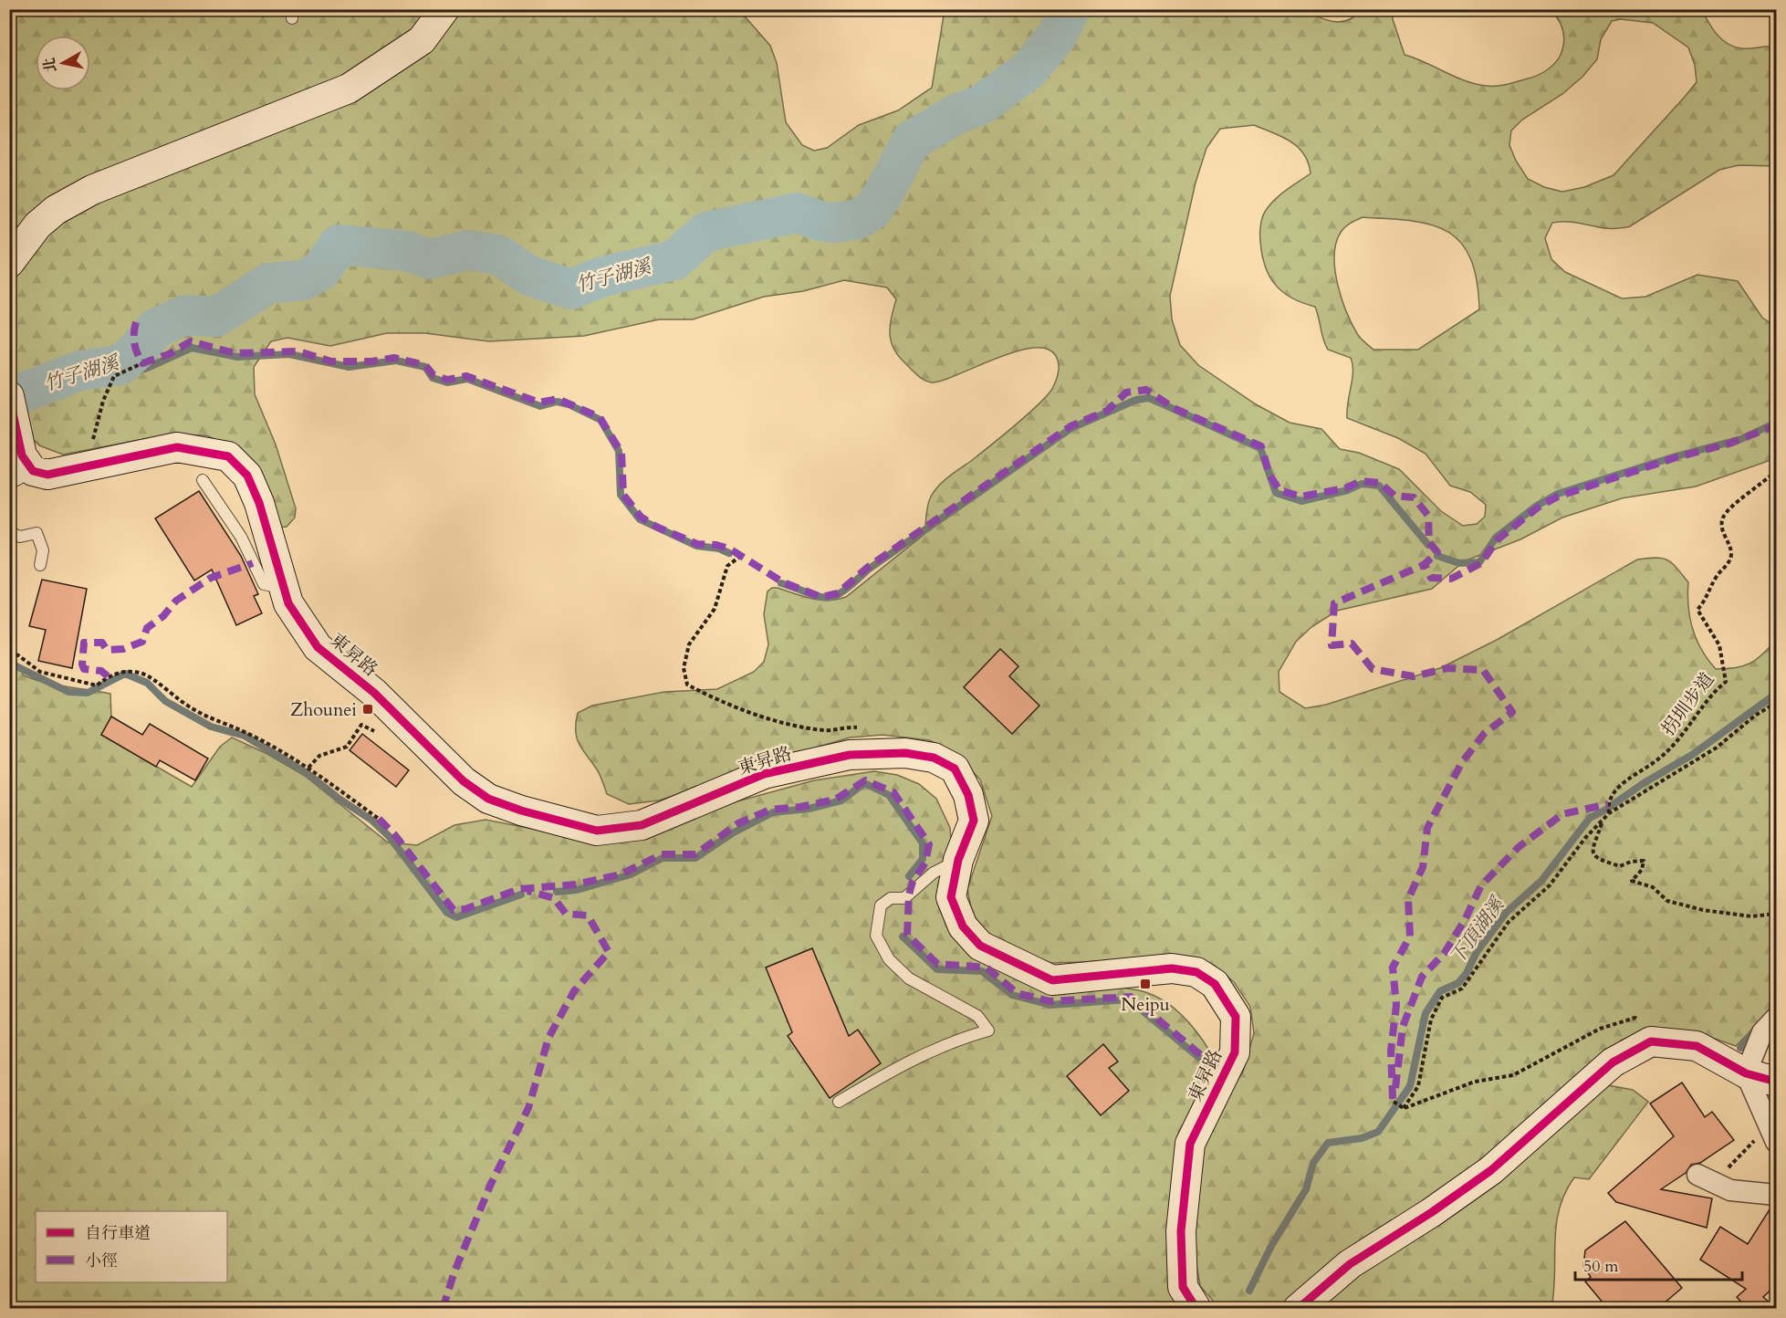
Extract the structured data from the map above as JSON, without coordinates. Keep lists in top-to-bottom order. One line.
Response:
{"streets":{"street":["東昇路"],"path":["拐圳步道"]},"water":["竹子湖溪","下頂湖溪"],"places":{"transit":["Zhounei","Neipu"]},"legend":["自行車道","小徑"],"scale_bar":"50 m","north":"left"}
